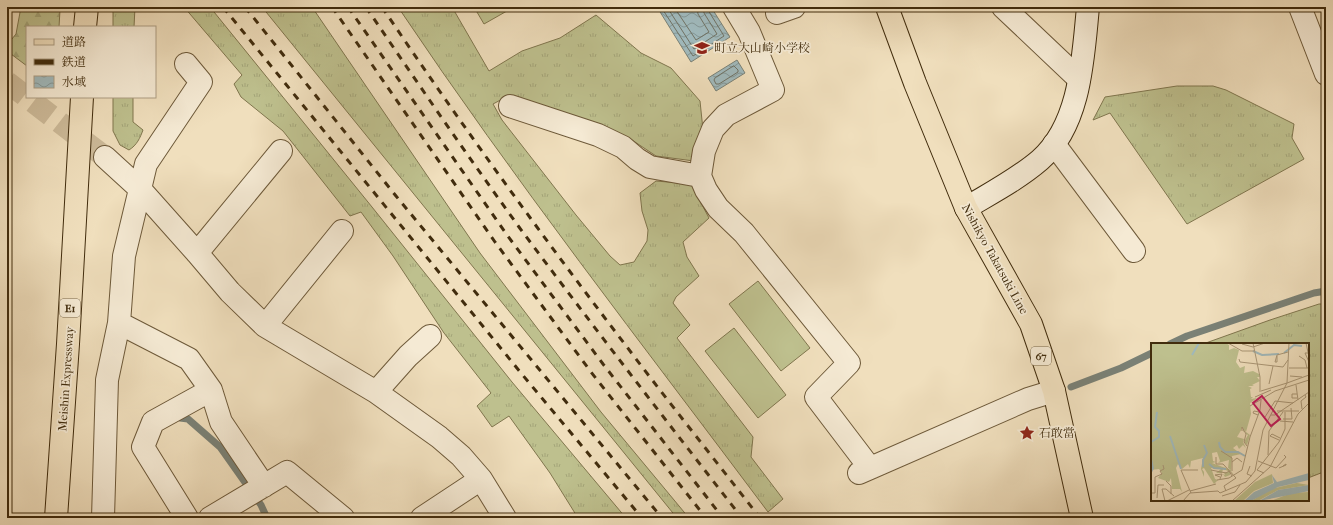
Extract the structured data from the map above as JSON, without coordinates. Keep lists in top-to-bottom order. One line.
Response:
{"streets":{"main road":["Nishikyo Takatsuki Line","E1","67","Meishin Expressway"]},"places":{"school or university":["町立大山崎小学校"],"place":["石敢當"]},"legend":["道路","鉄道","水域"]}
